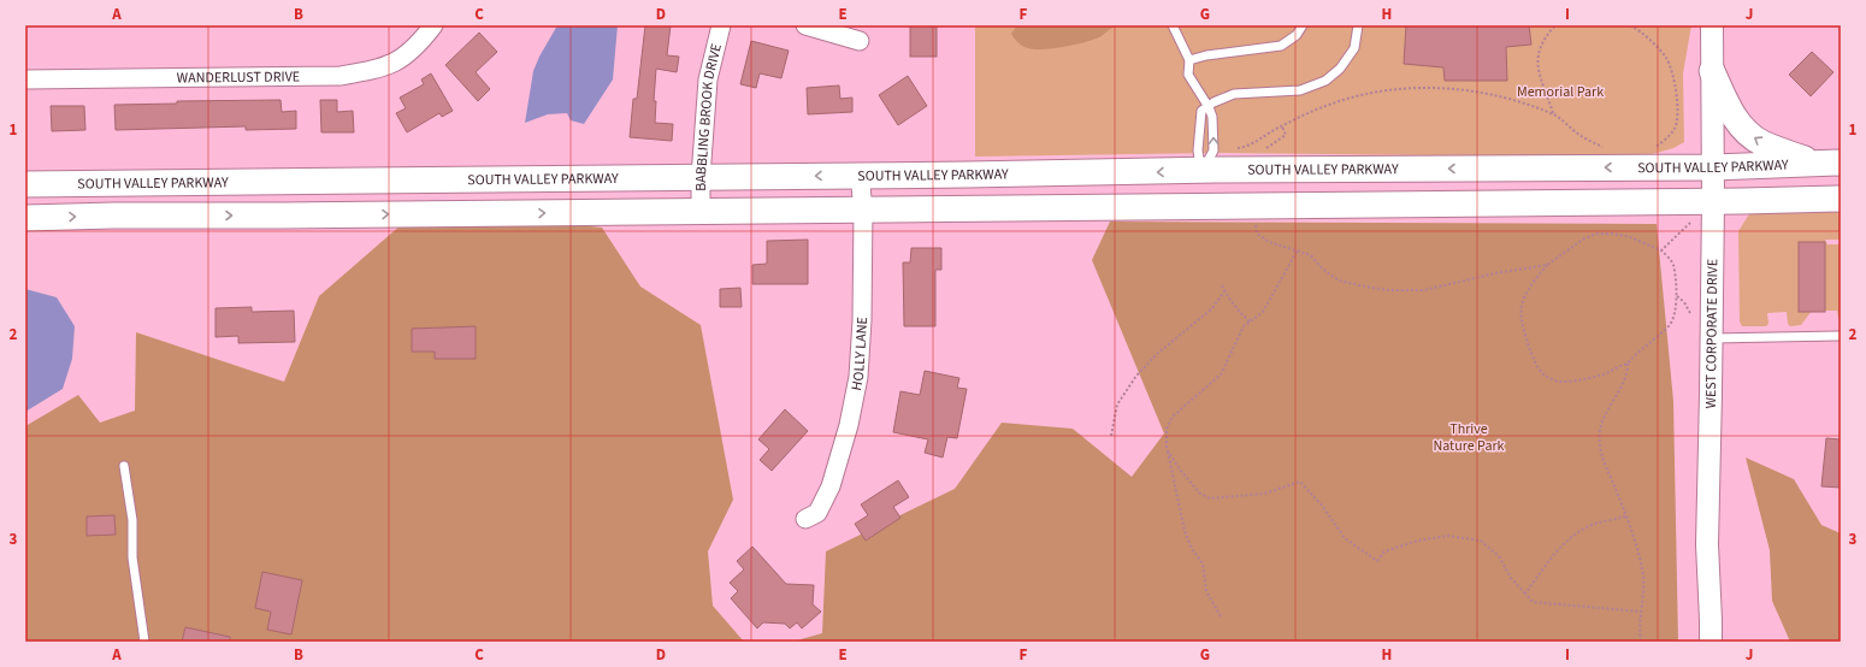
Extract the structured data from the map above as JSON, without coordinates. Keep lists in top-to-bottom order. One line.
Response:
{"streets":{"main road":["SOUTH VALLEY PARKWAY"],"street":["WANDERLUST DRIVE","BABBLING BROOK DRIVE","WEST CORPORATE DRIVE","HOLLY LANE"]},"crossings":[["BABBLING BROOK DRIVE","SOUTH VALLEY PARKWAY"],["SOUTH VALLEY PARKWAY","WEST CORPORATE DRIVE"],["SOUTH VALLEY PARKWAY","HOLLY LANE"]],"parks":["Memorial Park","Thrive Nature Park"],"grid":{"columns":["A","B","C","D","E","F","G","H","I","J"],"rows":["1","2","3"]}}
